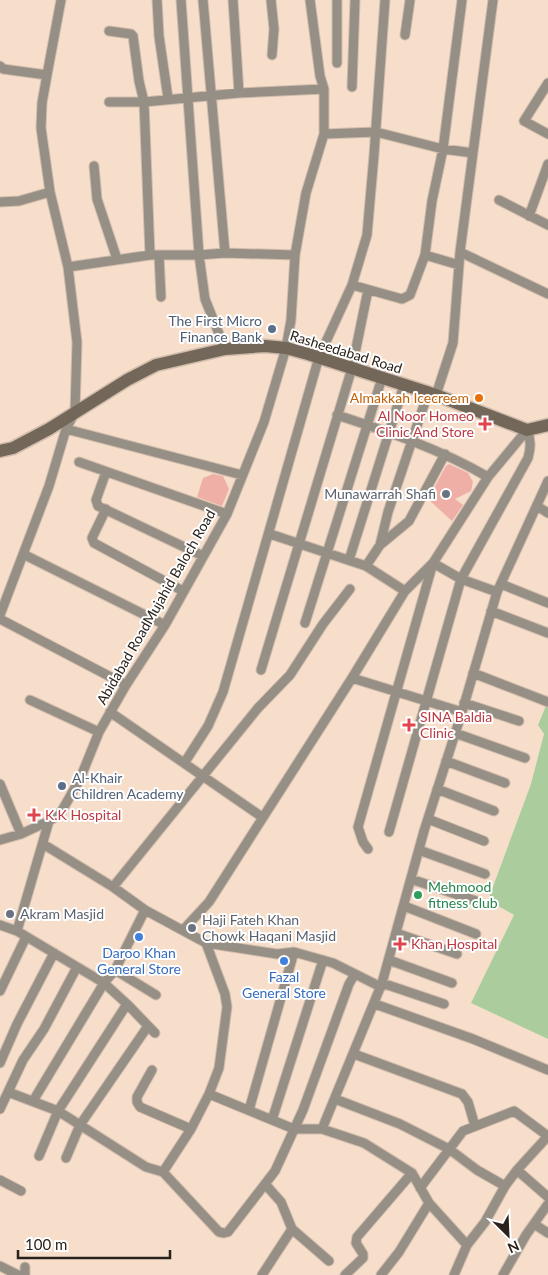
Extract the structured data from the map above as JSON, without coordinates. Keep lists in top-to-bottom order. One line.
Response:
{"streets":{"main road":["Rasheedabad Road"],"street":["Abidabad RoadMujahid Baloch Road"]},"crossings":[["Rasheedabad Road","Abidabad RoadMujahid Baloch Road"]],"places":{"other":["The First Micro Finance Bank","Almakkah Icecreem","Munawarrah Shafi","Al-Khair Children Academy","Mehmood fitness club","Akram Masjid","Haji Fateh Khan Chowk Haqani Masjid","Daroo Khan General Store","Fazal General Store"],"health":["Al Noor Homeo Clinic And Store","SINA Baldia Clinic","K.K Hospital","Khan Hospital"]},"scale_bar":"100 m","north":"bottom right"}
